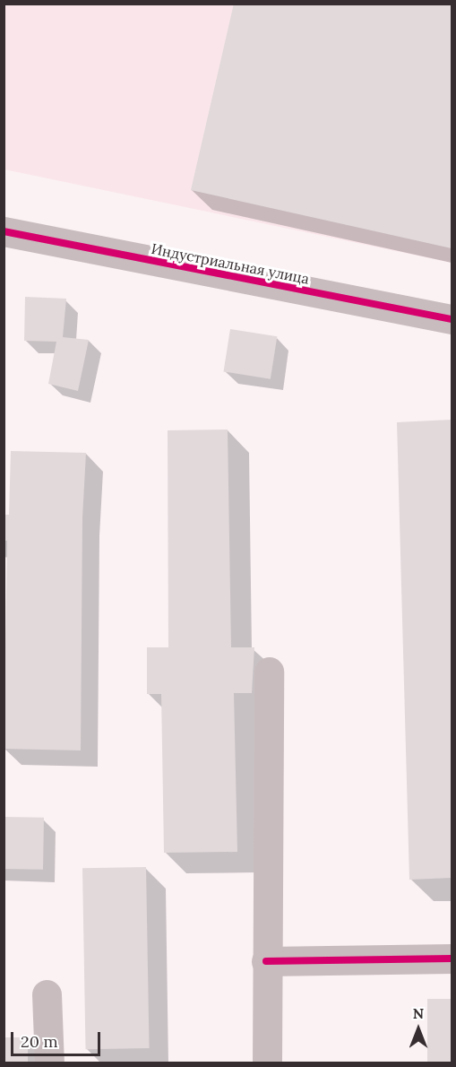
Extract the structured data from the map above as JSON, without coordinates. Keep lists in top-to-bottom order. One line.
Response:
{"streets":{"street":["Индустриальная улица"]},"scale_bar":"20 m","north":"top"}
